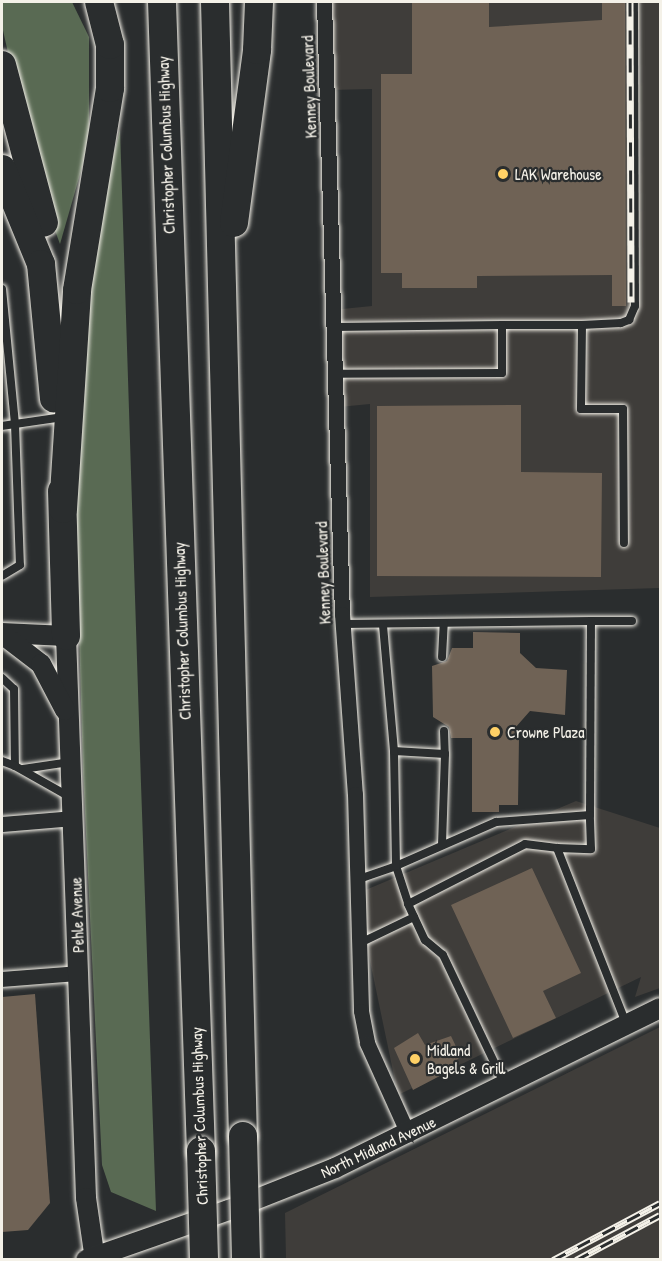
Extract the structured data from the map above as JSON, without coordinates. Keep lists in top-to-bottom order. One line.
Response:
{"streets":{"highway":["Christopher Columbus Highway"],"street":["Kenney Boulevard","Pehle Avenue","North Midland Avenue"]},"crossings":[["Kenney Boulevard","North Midland Avenue"],["Pehle Avenue","North Midland Avenue"]],"places":["LAK Warehouse","Crowne Plaza","Midland Bagels & Grill"]}
